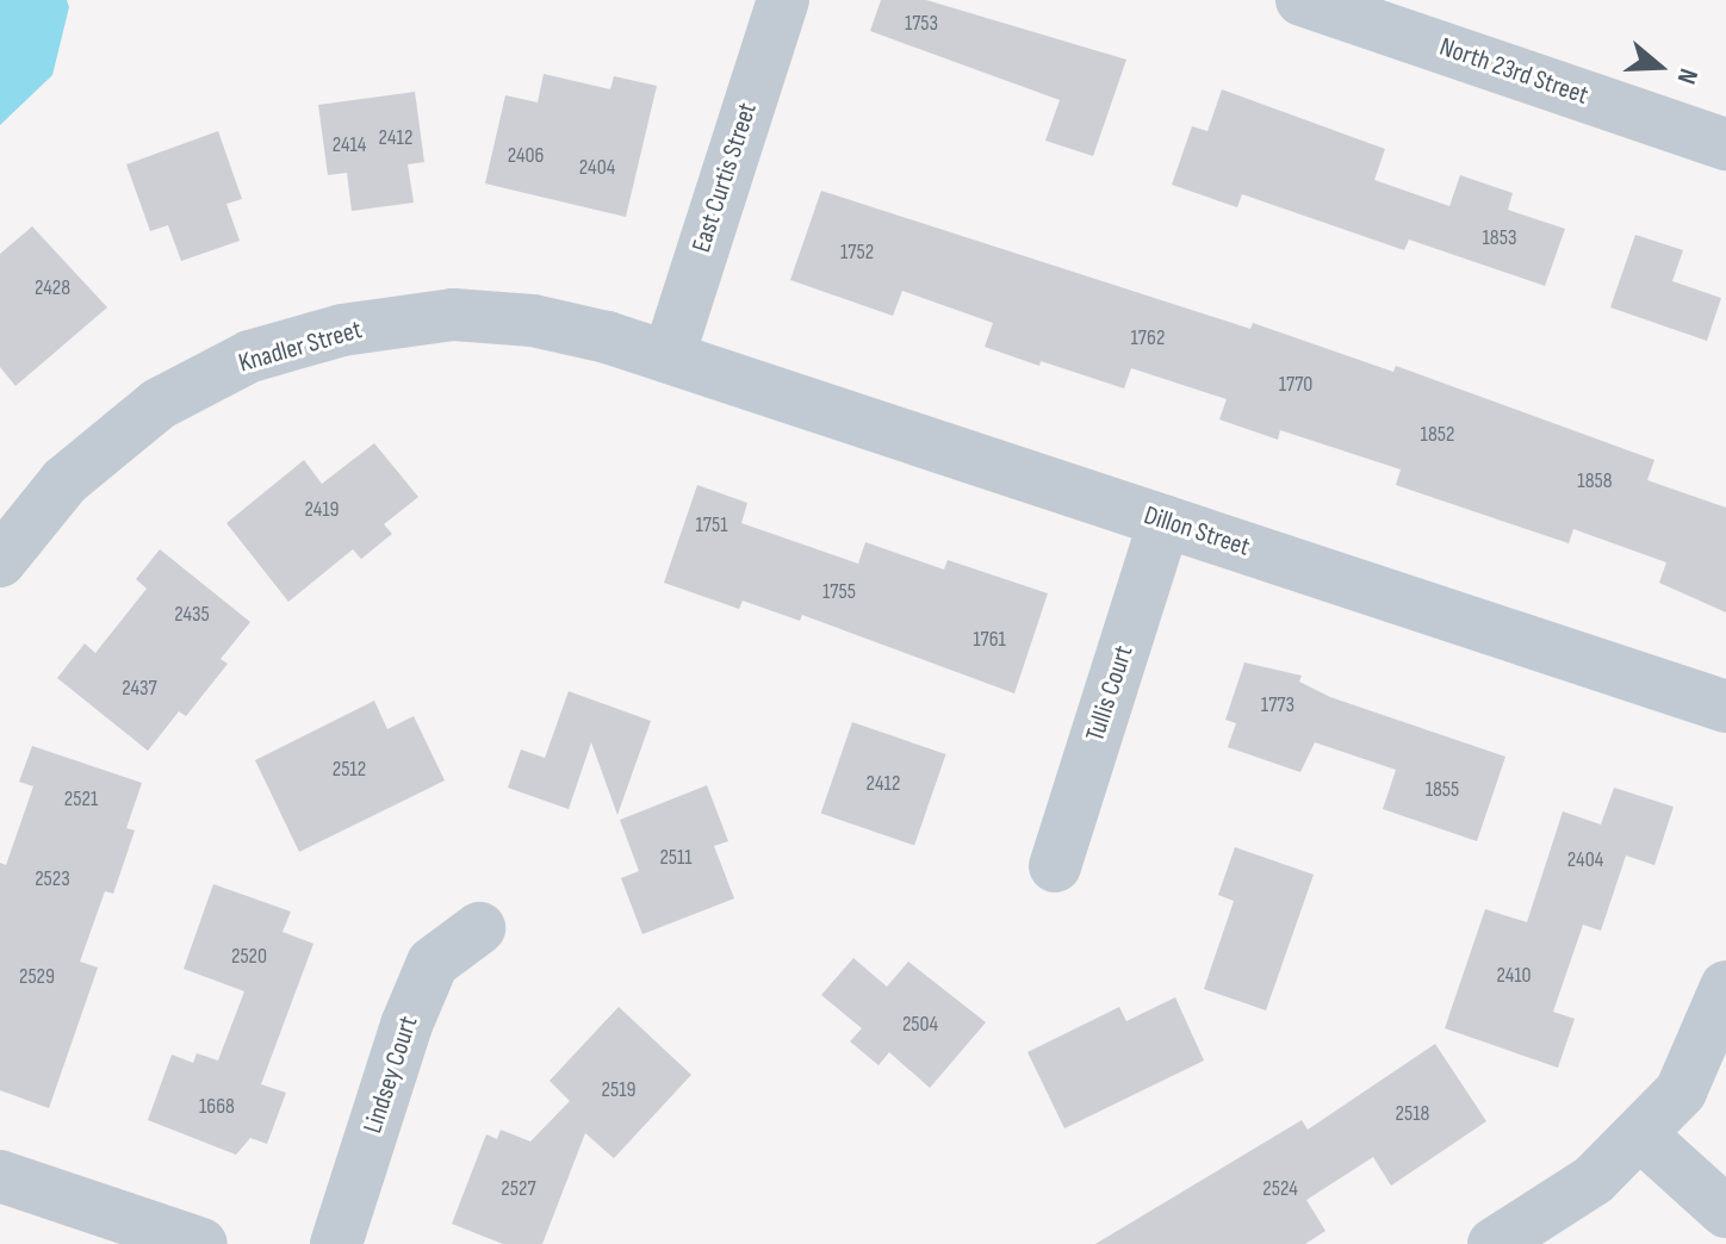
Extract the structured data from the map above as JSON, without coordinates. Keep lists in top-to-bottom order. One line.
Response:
{"streets":{"street":["North 23rd Street","East Curtis Street","Knadler Street","Dillon Street","Tullis Court","Lindsey Court"]},"crossings":[["East Curtis Street","Knadler Street"],["East Curtis Street","Dillon Street"],["Knadler Street","Dillon Street"],["Dillon Street","Tullis Court"]],"house_numbers":["1753","2412","2414","2406","2404","1853","1752","2428","1762","1770","1852","1858","2419","1751","1755","2435","1761","2437","1773","2512","2412","1855","2521","2511","2404","2523","2520","2410","2529","2504","2519","1668","2518","2527","2524"],"north":"right"}
